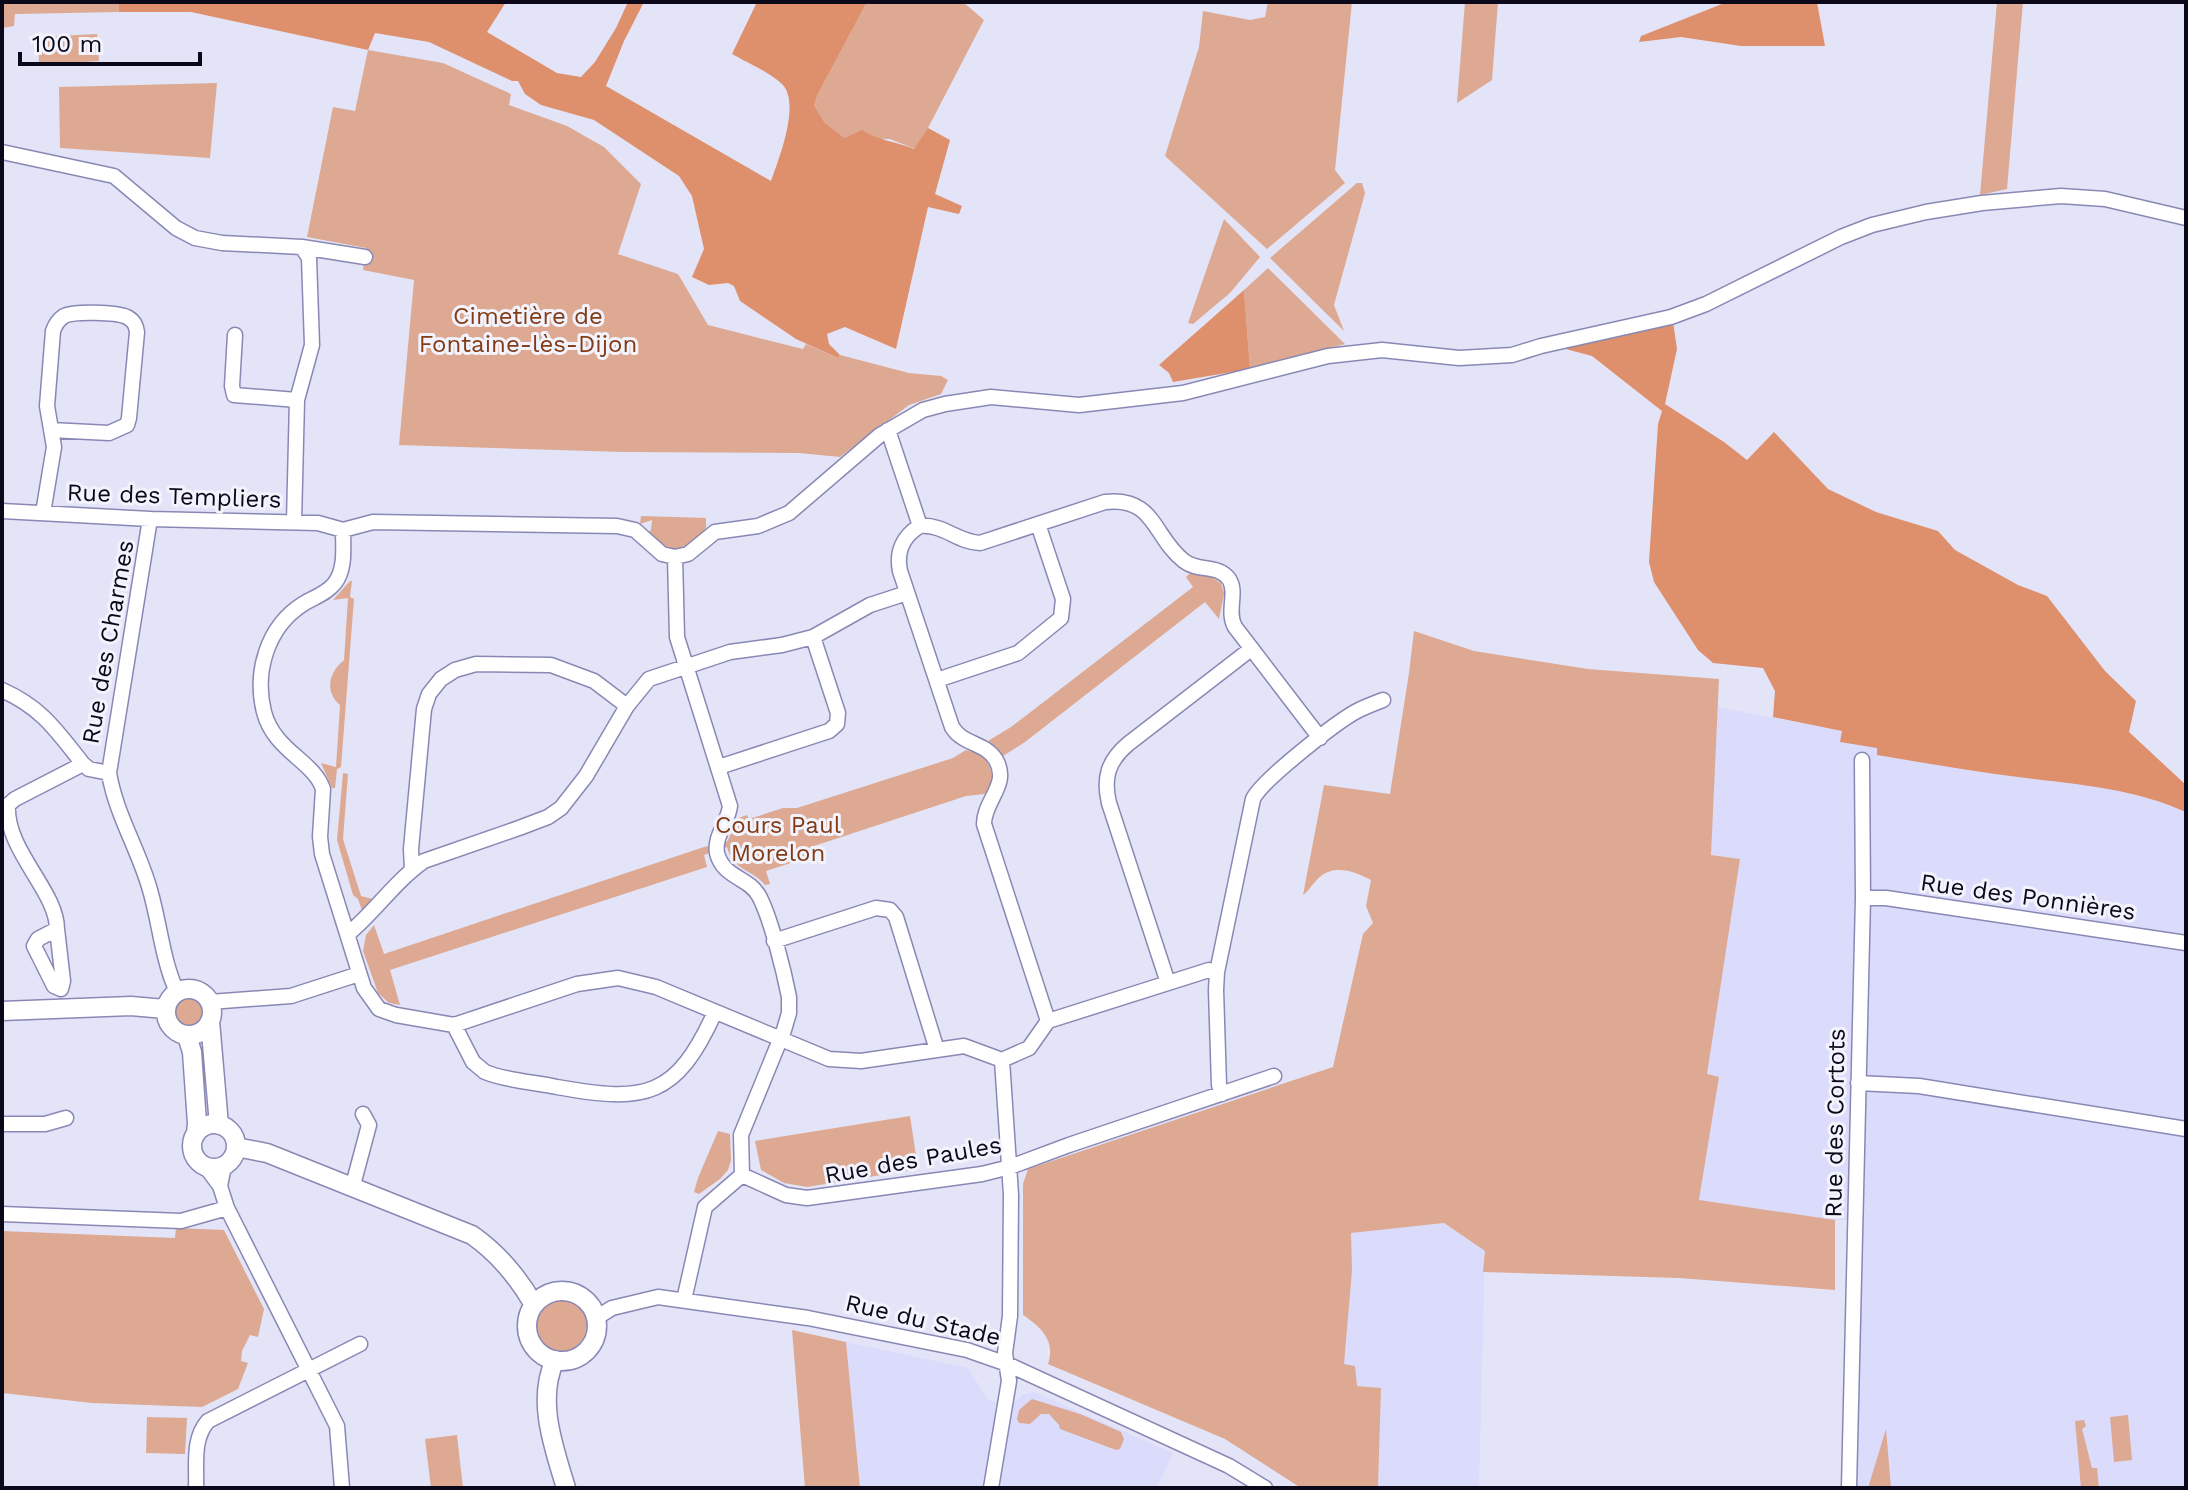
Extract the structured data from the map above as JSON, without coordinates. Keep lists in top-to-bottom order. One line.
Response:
{"streets":{"street":["Rue des Templiers","Rue des Charmes","Rue des Ponnières","Rue des Cortots","Rue des Paules","Rue du Stade"]},"crossings":[["Rue des Templiers","Rue des Charmes"],["Rue des Ponnières","Rue des Cortots"]],"parks":["Cimetière de Fontaine-lès-Dijon","Cours Paul Morelon"],"scale_bar":"100 m"}
